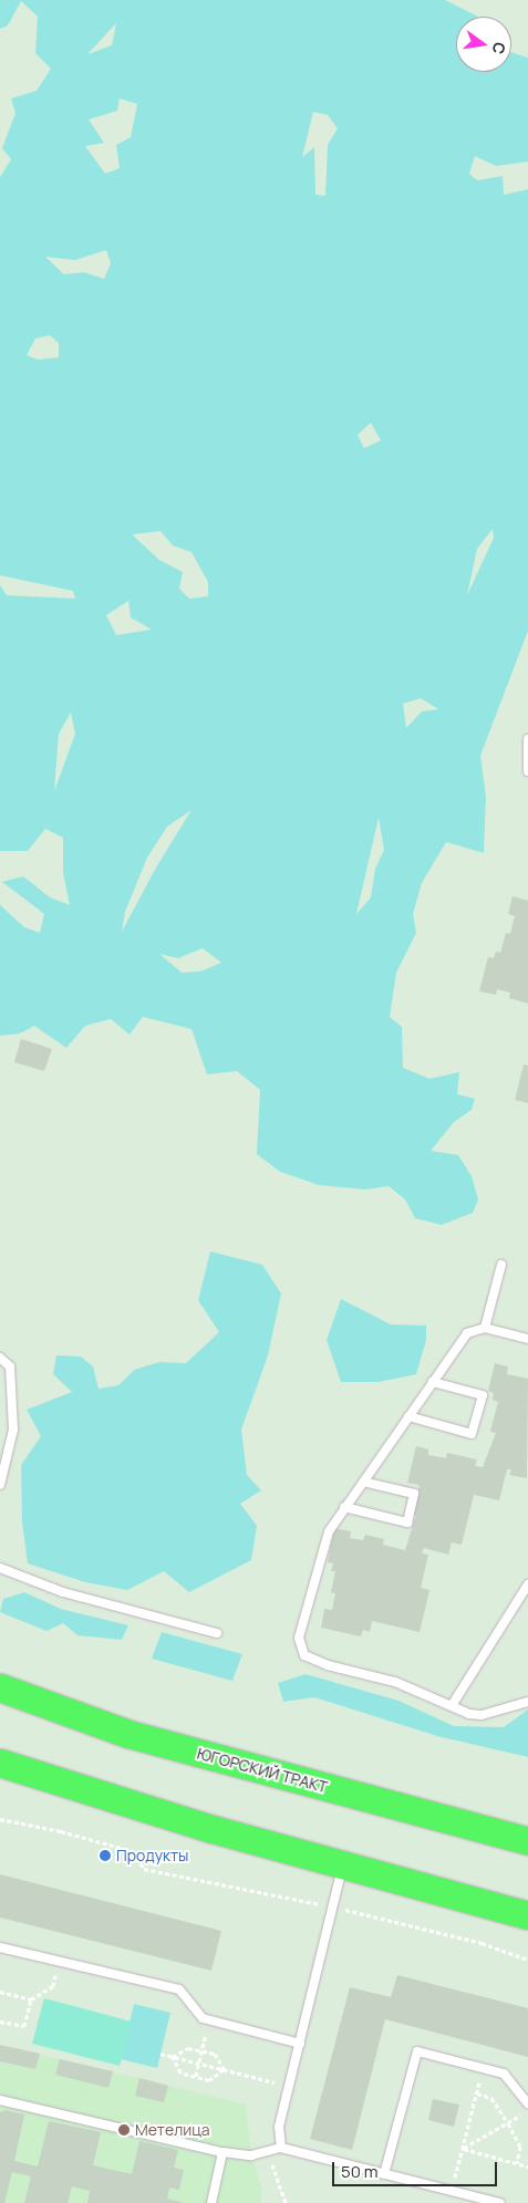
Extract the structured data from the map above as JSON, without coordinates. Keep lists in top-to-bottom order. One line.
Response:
{"streets":{"main road":["ЮГОРСКИЙ ТРАКТ"]},"places":["Продукты","Метелица"],"scale_bar":"50 m","north":"right"}
